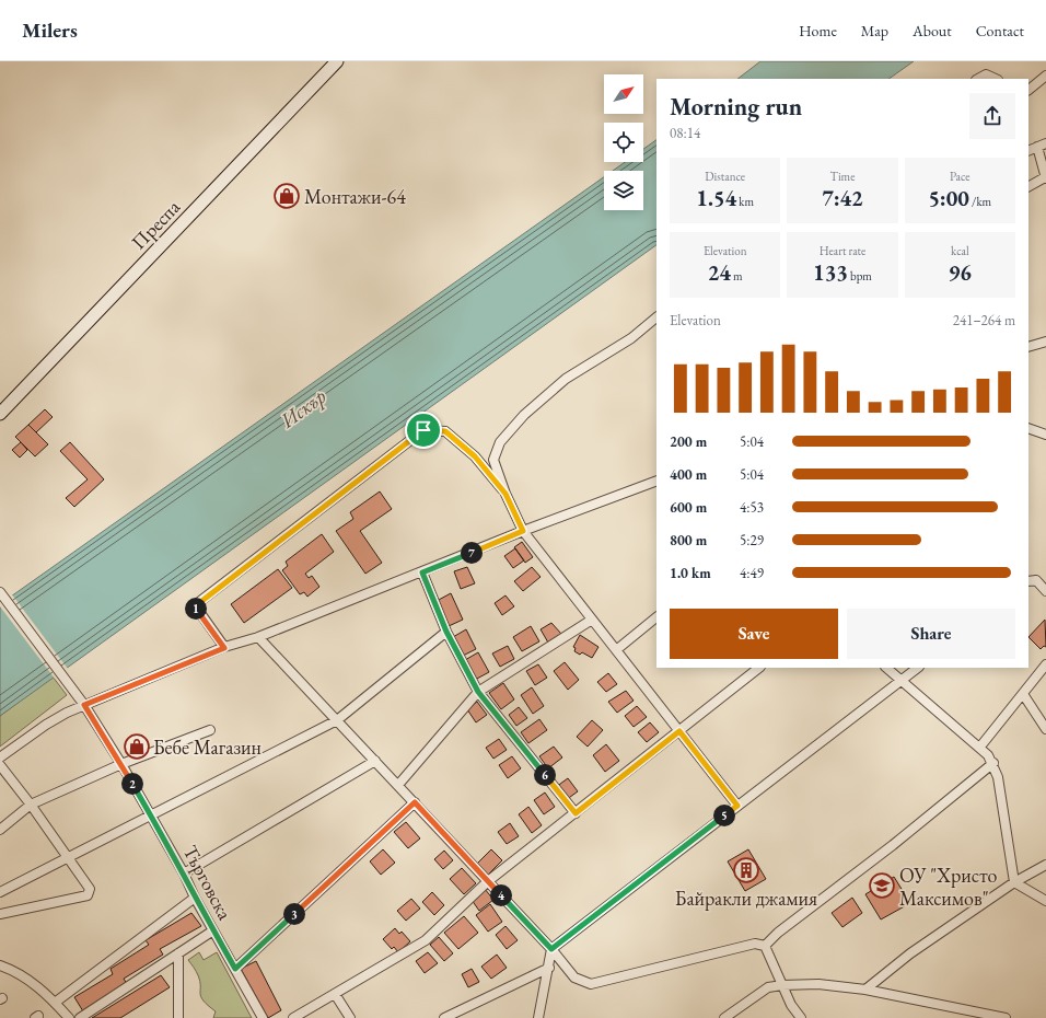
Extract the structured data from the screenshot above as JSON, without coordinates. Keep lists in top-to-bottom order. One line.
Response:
{"streets":{"main road":["Преспа"],"street":["Търговска"]},"water":["Искър"],"places":{"shop":["Монтажи-64","Бебе Магазин"],"building":["Байракли джамия"],"school or university":["ОУ \"Христо Максимов\""]},"north":"top right","page":{"header":"Milers","nav":["Home","Map","About","Contact"],"heading":["Morning run","08:14"],"stats":[["Distance","1.54 km"],["Time","7:42"],["Pace","5:00 /km"],["Elevation","24 m"],["Heart rate","133 bpm"],["kcal","96"]],"chart":["Elevation","241–264 m"],"list":[{"name":"200 m","note":"5:04"},{"name":"400 m","note":"5:04"},{"name":"600 m","note":"4:53"},{"name":"800 m","note":"5:29"},{"name":"1.0 km","note":"4:49"}],"pins":["7","1","6","2","5","4","3"],"buttons":["Save","Share"]}}
